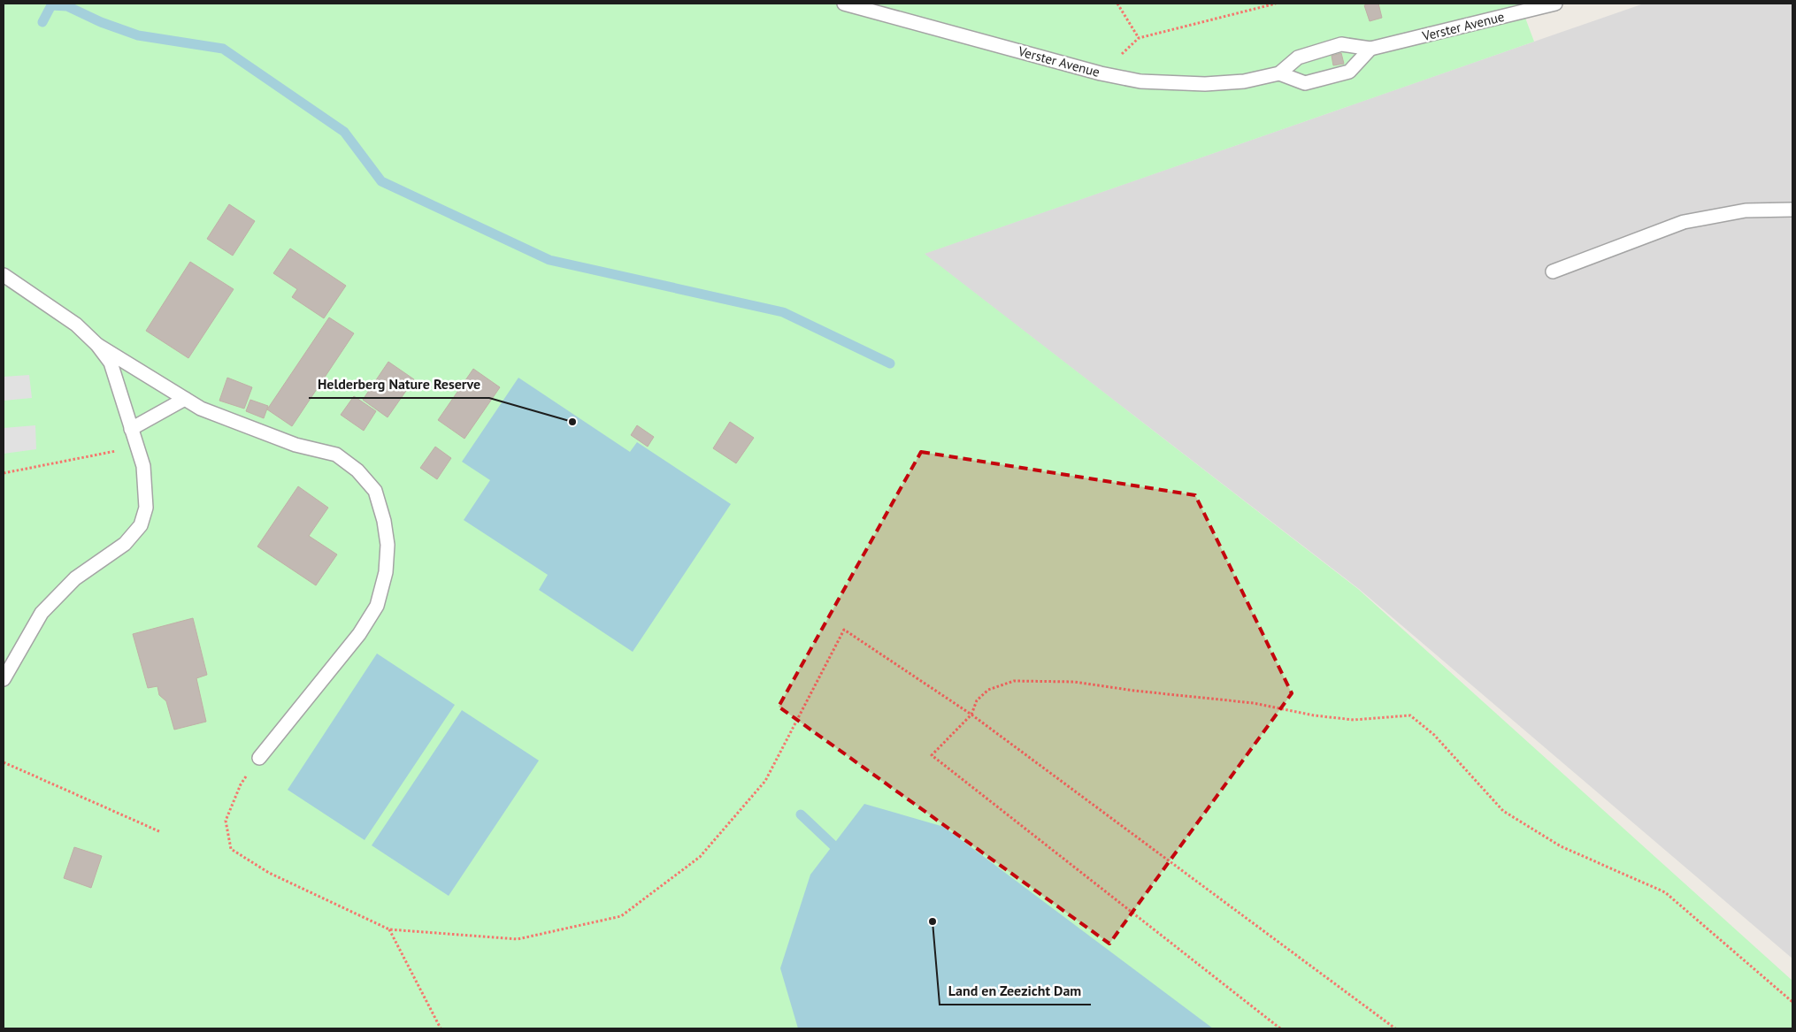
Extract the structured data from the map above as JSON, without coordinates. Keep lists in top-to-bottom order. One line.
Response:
{"streets":{"lane":["Verster Avenue"]},"places":["Helderberg Nature Reserve","Land en Zeezicht Dam"]}
